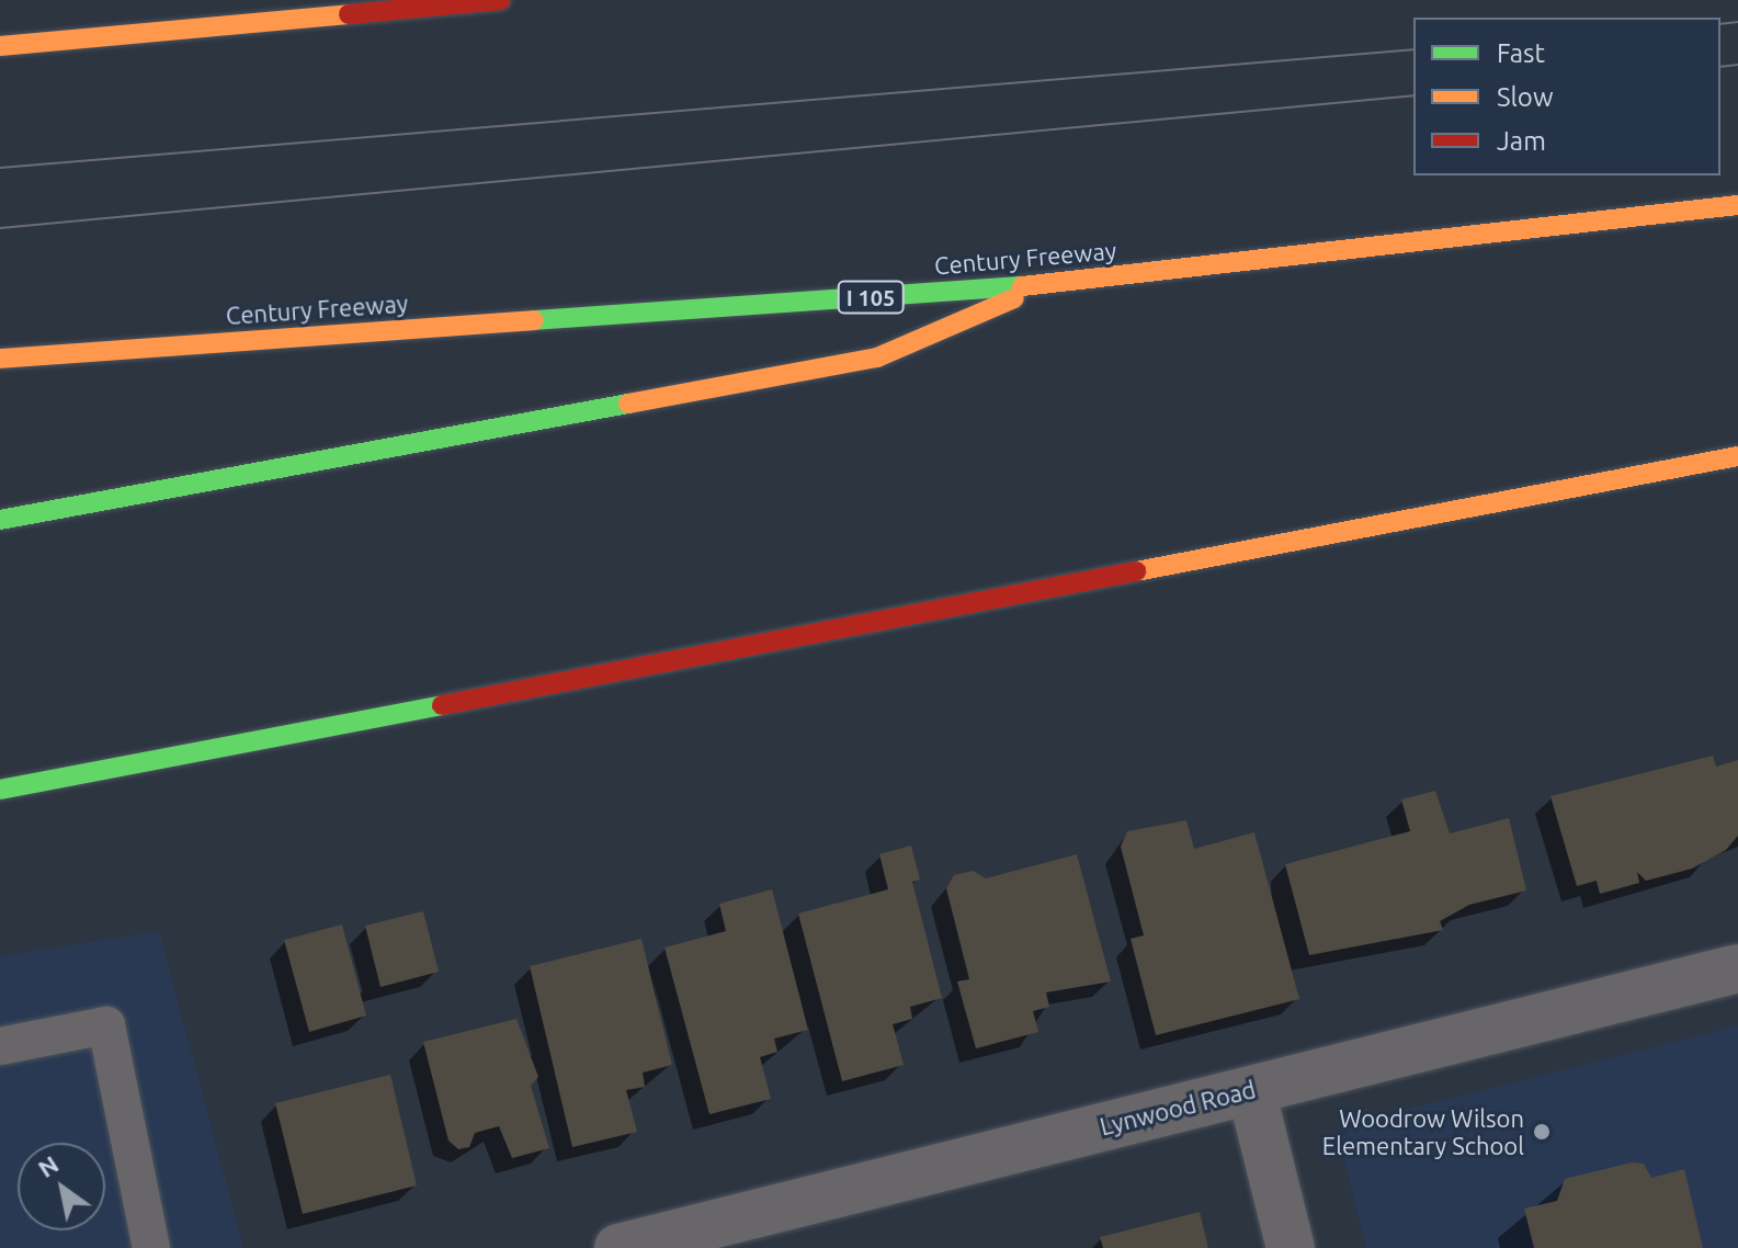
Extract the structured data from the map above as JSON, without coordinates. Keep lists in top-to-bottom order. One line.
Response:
{"streets":{"highway":["Century Freeway","I 105"],"street":["Lynwood Road"]},"places":["Woodrow Wilson Elementary School"],"legend":["Fast","Slow","Jam"],"north":"top left"}
